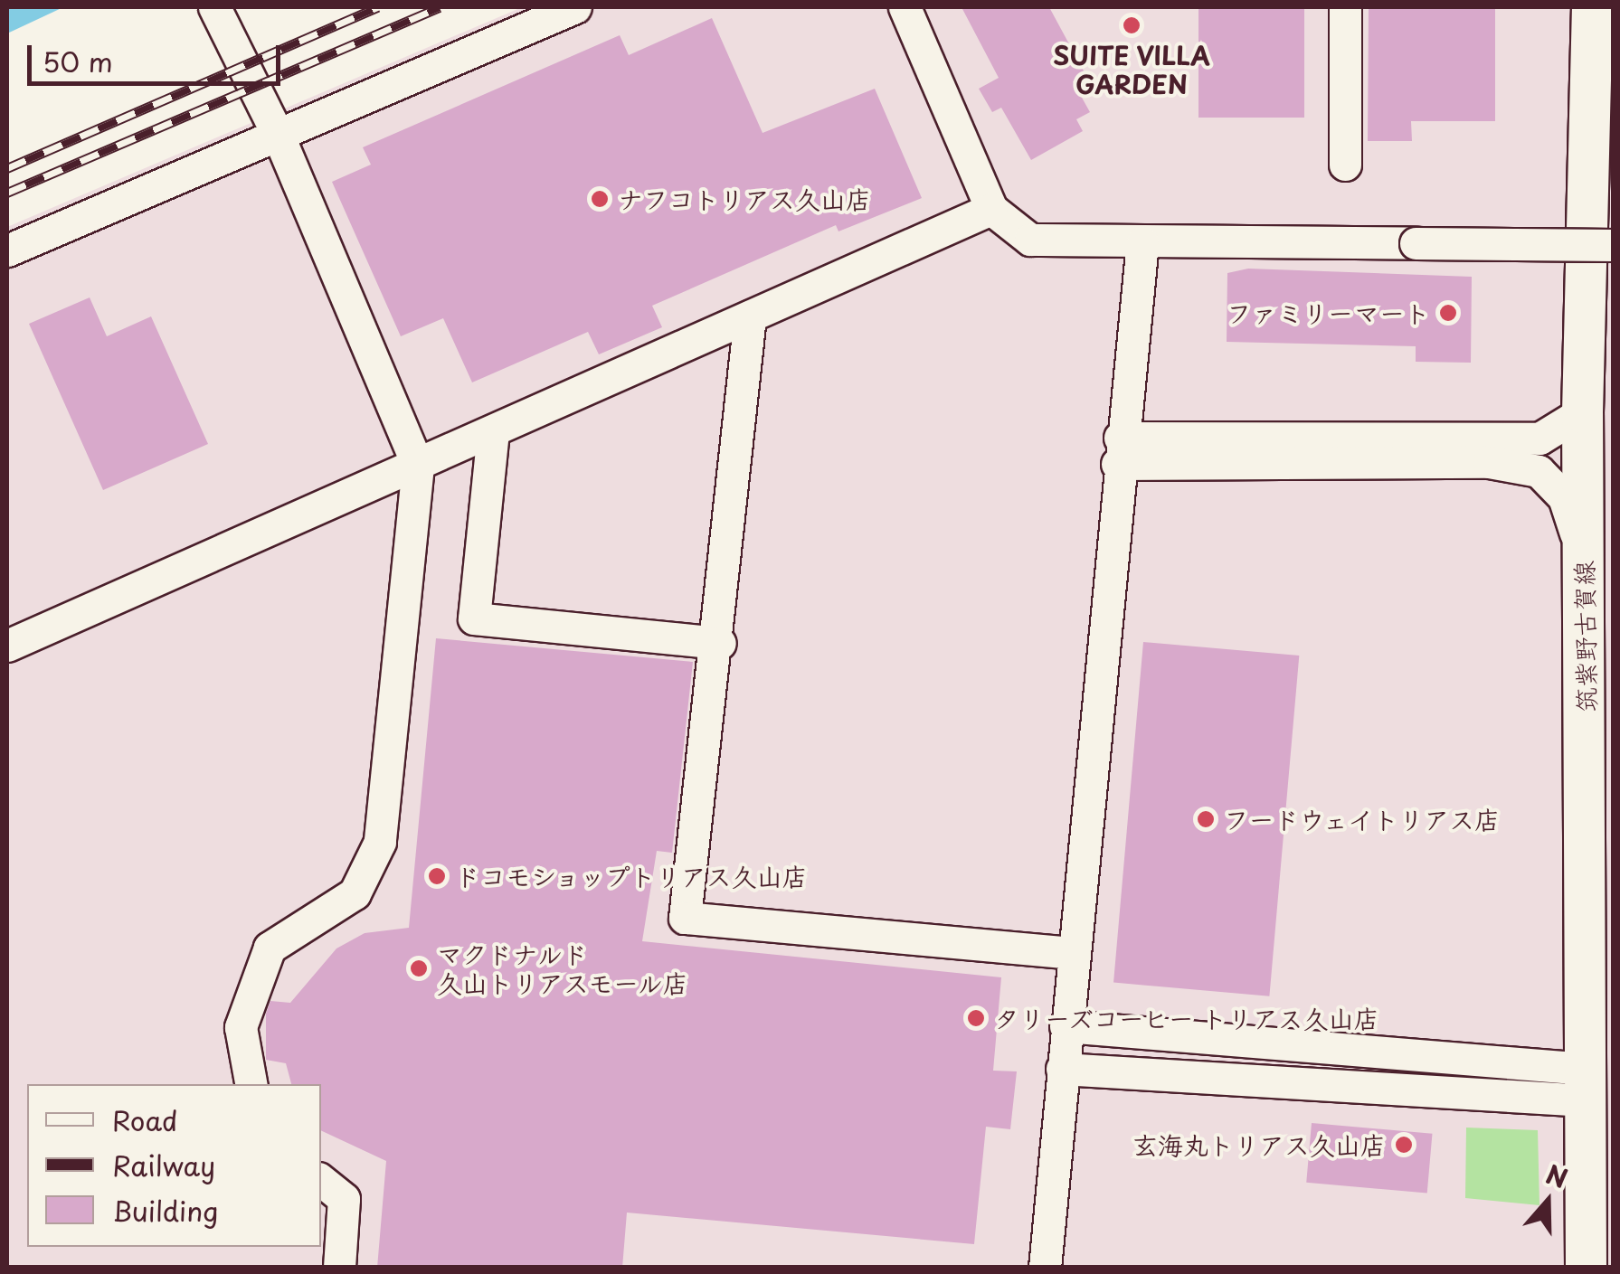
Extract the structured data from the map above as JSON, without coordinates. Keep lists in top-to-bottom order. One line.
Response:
{"streets":{"main road":["筑紫野古賀線"]},"places":["SUITE VILLA GARDEN","ナフコトリアス久山店","ファミリーマート","フードウェイトリアス店","ドコモショップトリアス久山店","マクドナルド 久山トリアスモール店","タリーズコーヒー トリアス久山店","玄海丸トリアス久山店"],"legend":["Road","Railway","Building"],"scale_bar":"50 m","north":"top"}
